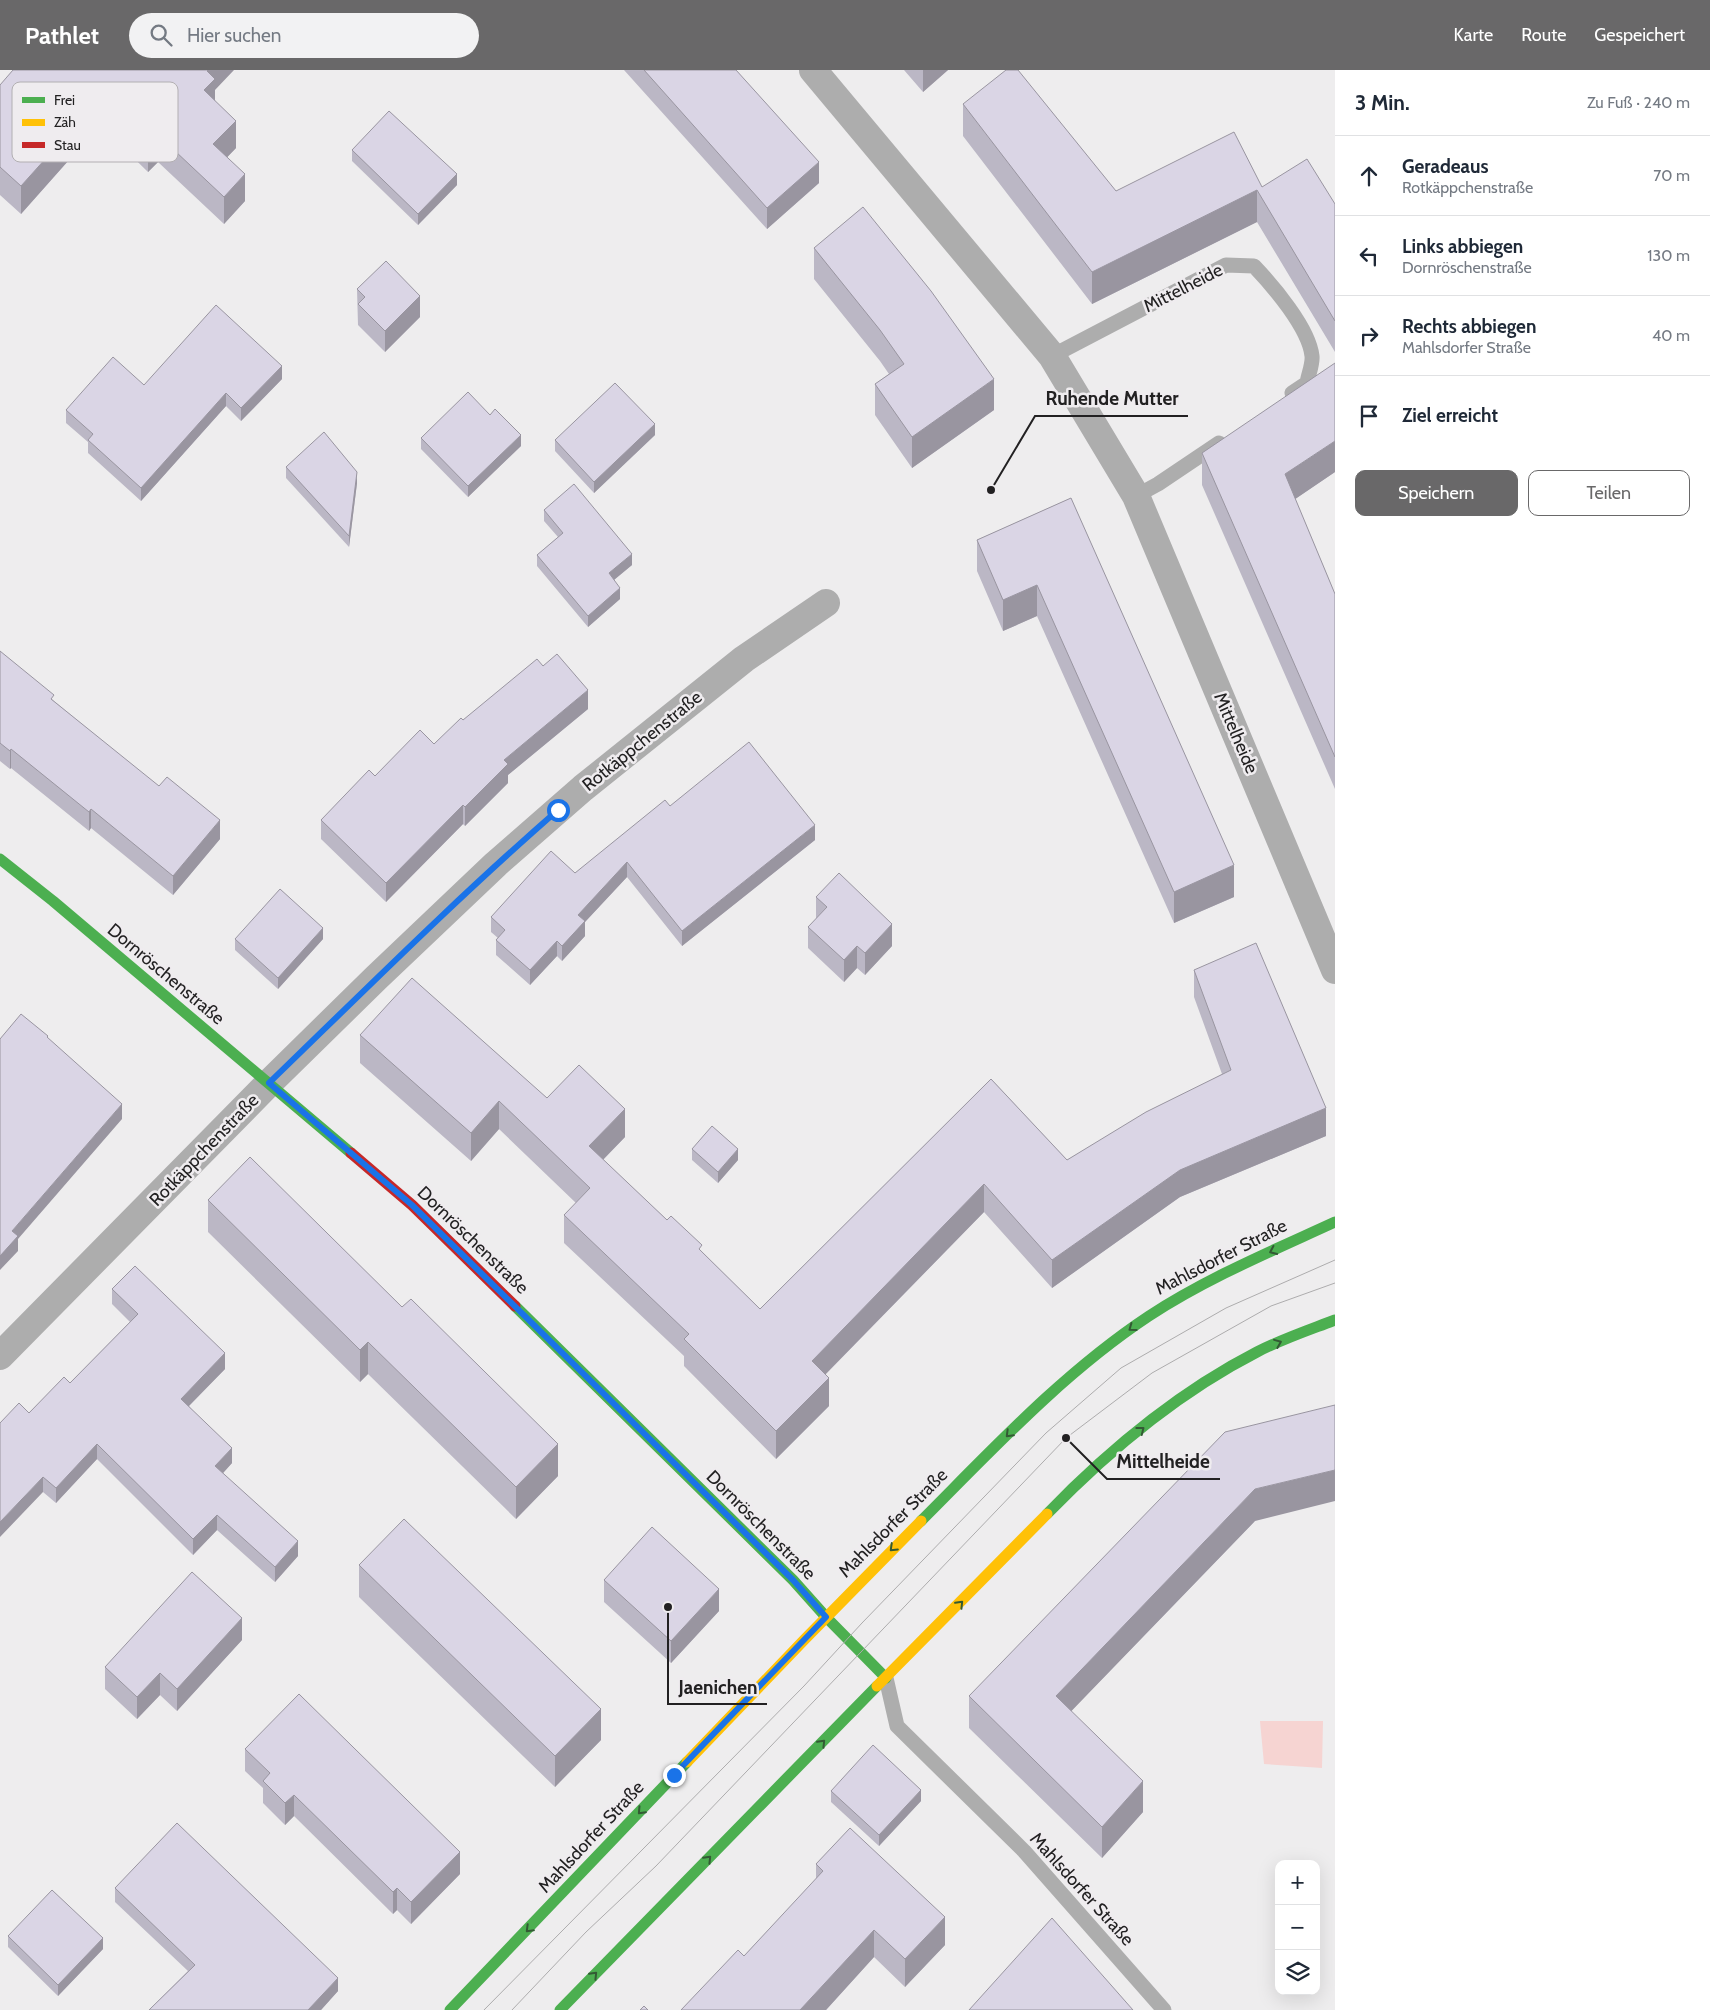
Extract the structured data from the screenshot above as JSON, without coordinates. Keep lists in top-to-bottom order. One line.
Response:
{"streets":{"main road":["Dornröschenstraße","Mahlsdorfer Straße"],"street":["Mittelheide","Rotkäppchenstraße"]},"crossings":[["Rotkäppchenstraße","Dornröschenstraße"],["Dornröschenstraße","Mahlsdorfer Straße"]],"places":["Ruhende Mutter","Mittelheide","Jaenichen"],"legend":["Frei","Zäh","Stau"],"page":{"header":"Pathlet","search":"Hier suchen","nav":["Karte","Route","Gespeichert"],"heading":["3 Min.","Zu Fuß · 240 m"],"list":[["Geradeaus","Rotkäppchenstraße","70 m"],["Links abbiegen","Dornröschenstraße","130 m"],["Rechts abbiegen","Mahlsdorfer Straße","40 m"],"Ziel erreicht"],"buttons":["Speichern","Teilen"],"map_buttons":["+","−"]}}
